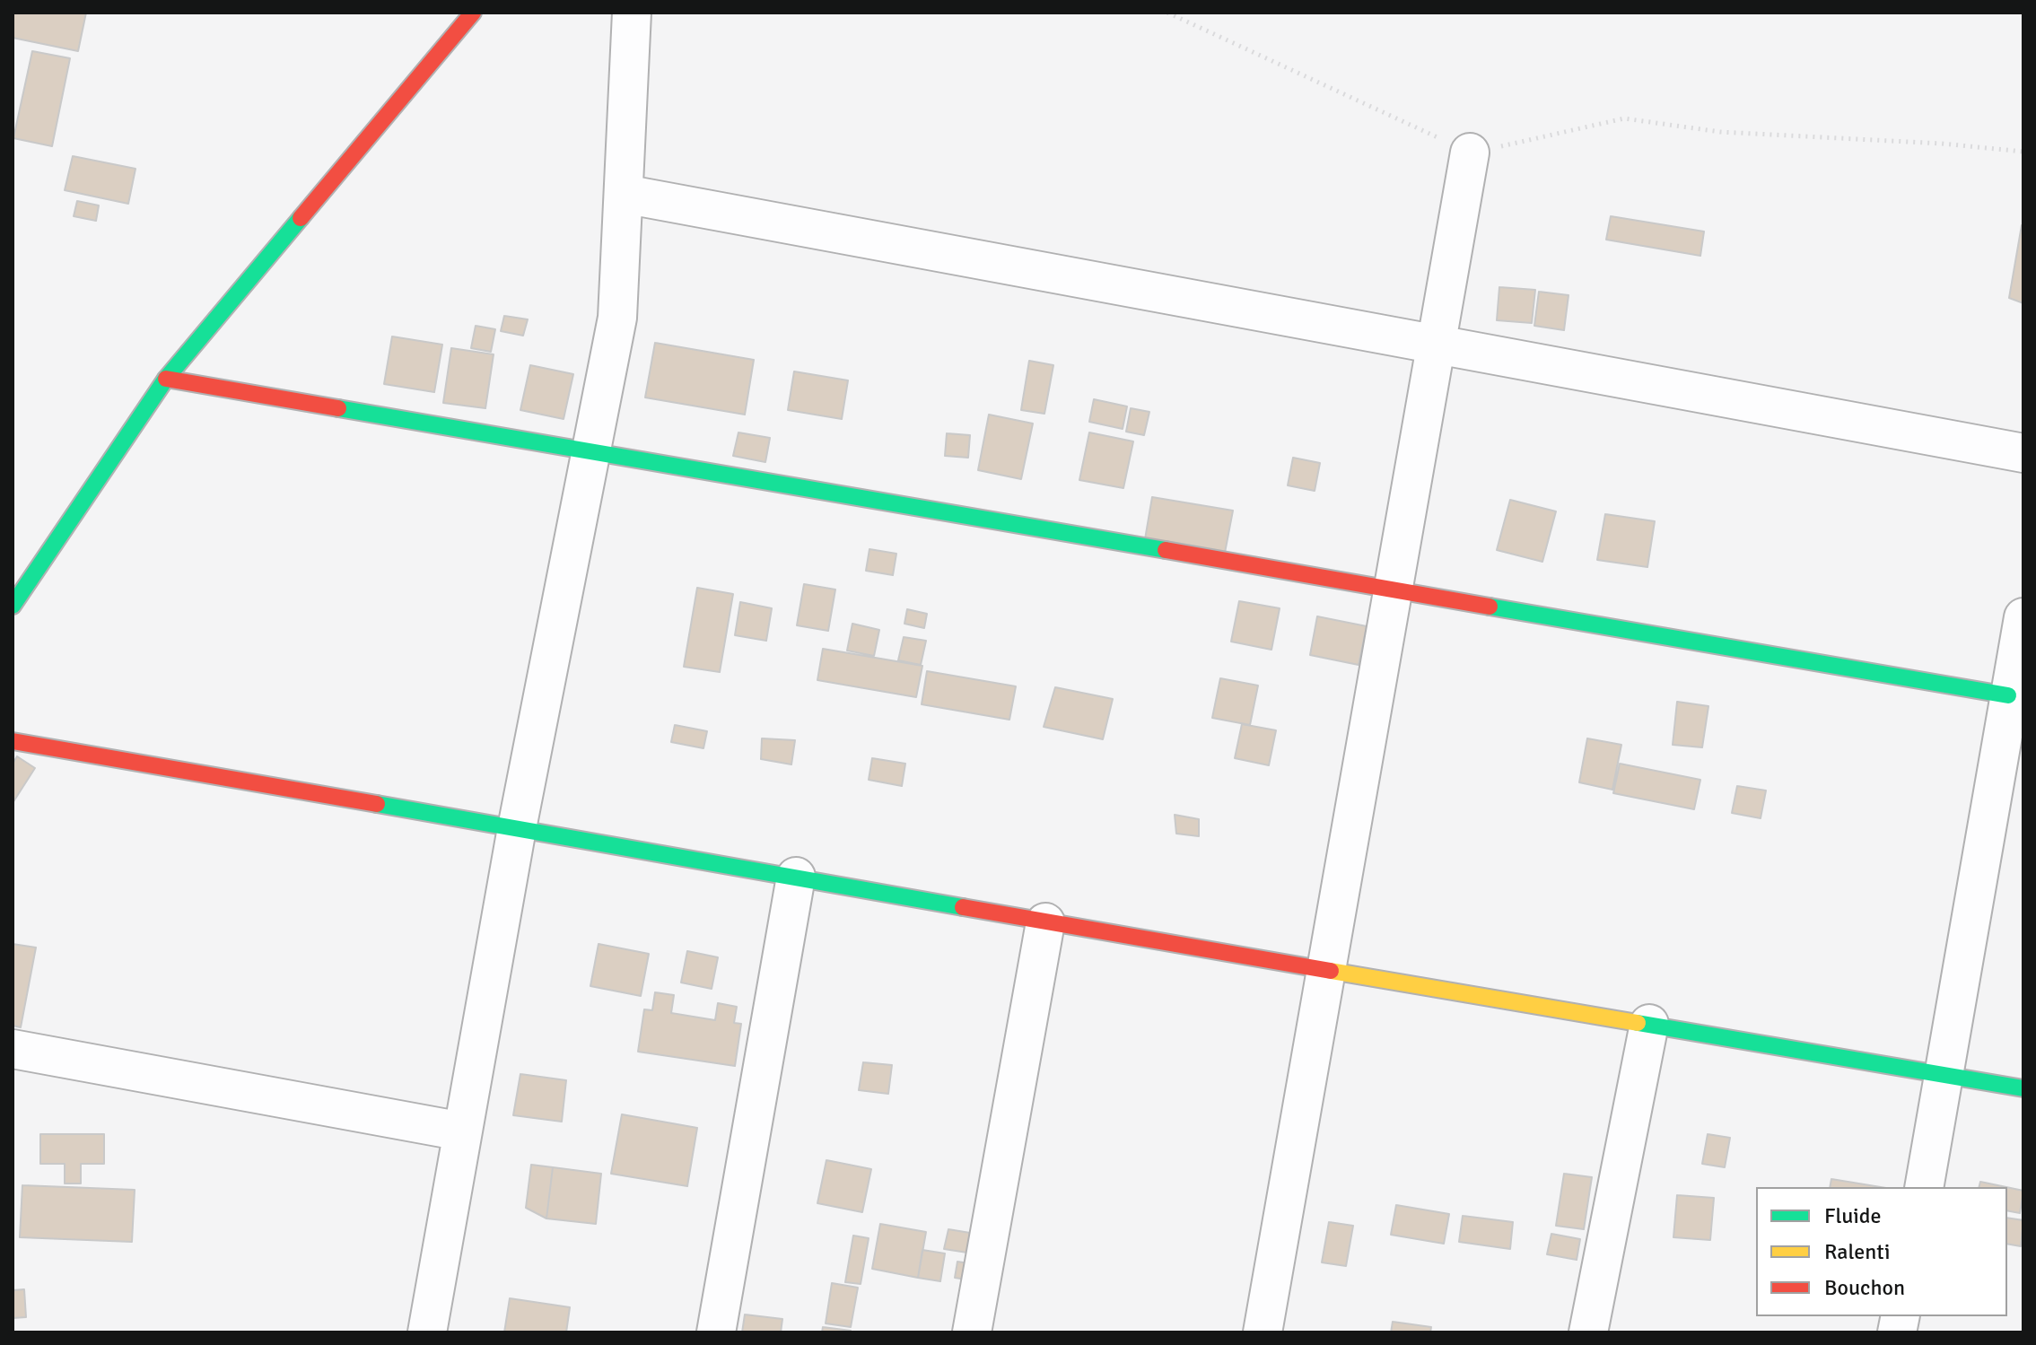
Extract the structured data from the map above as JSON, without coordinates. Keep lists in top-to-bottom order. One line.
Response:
{"legend":["Fluide","Ralenti","Bouchon"]}
